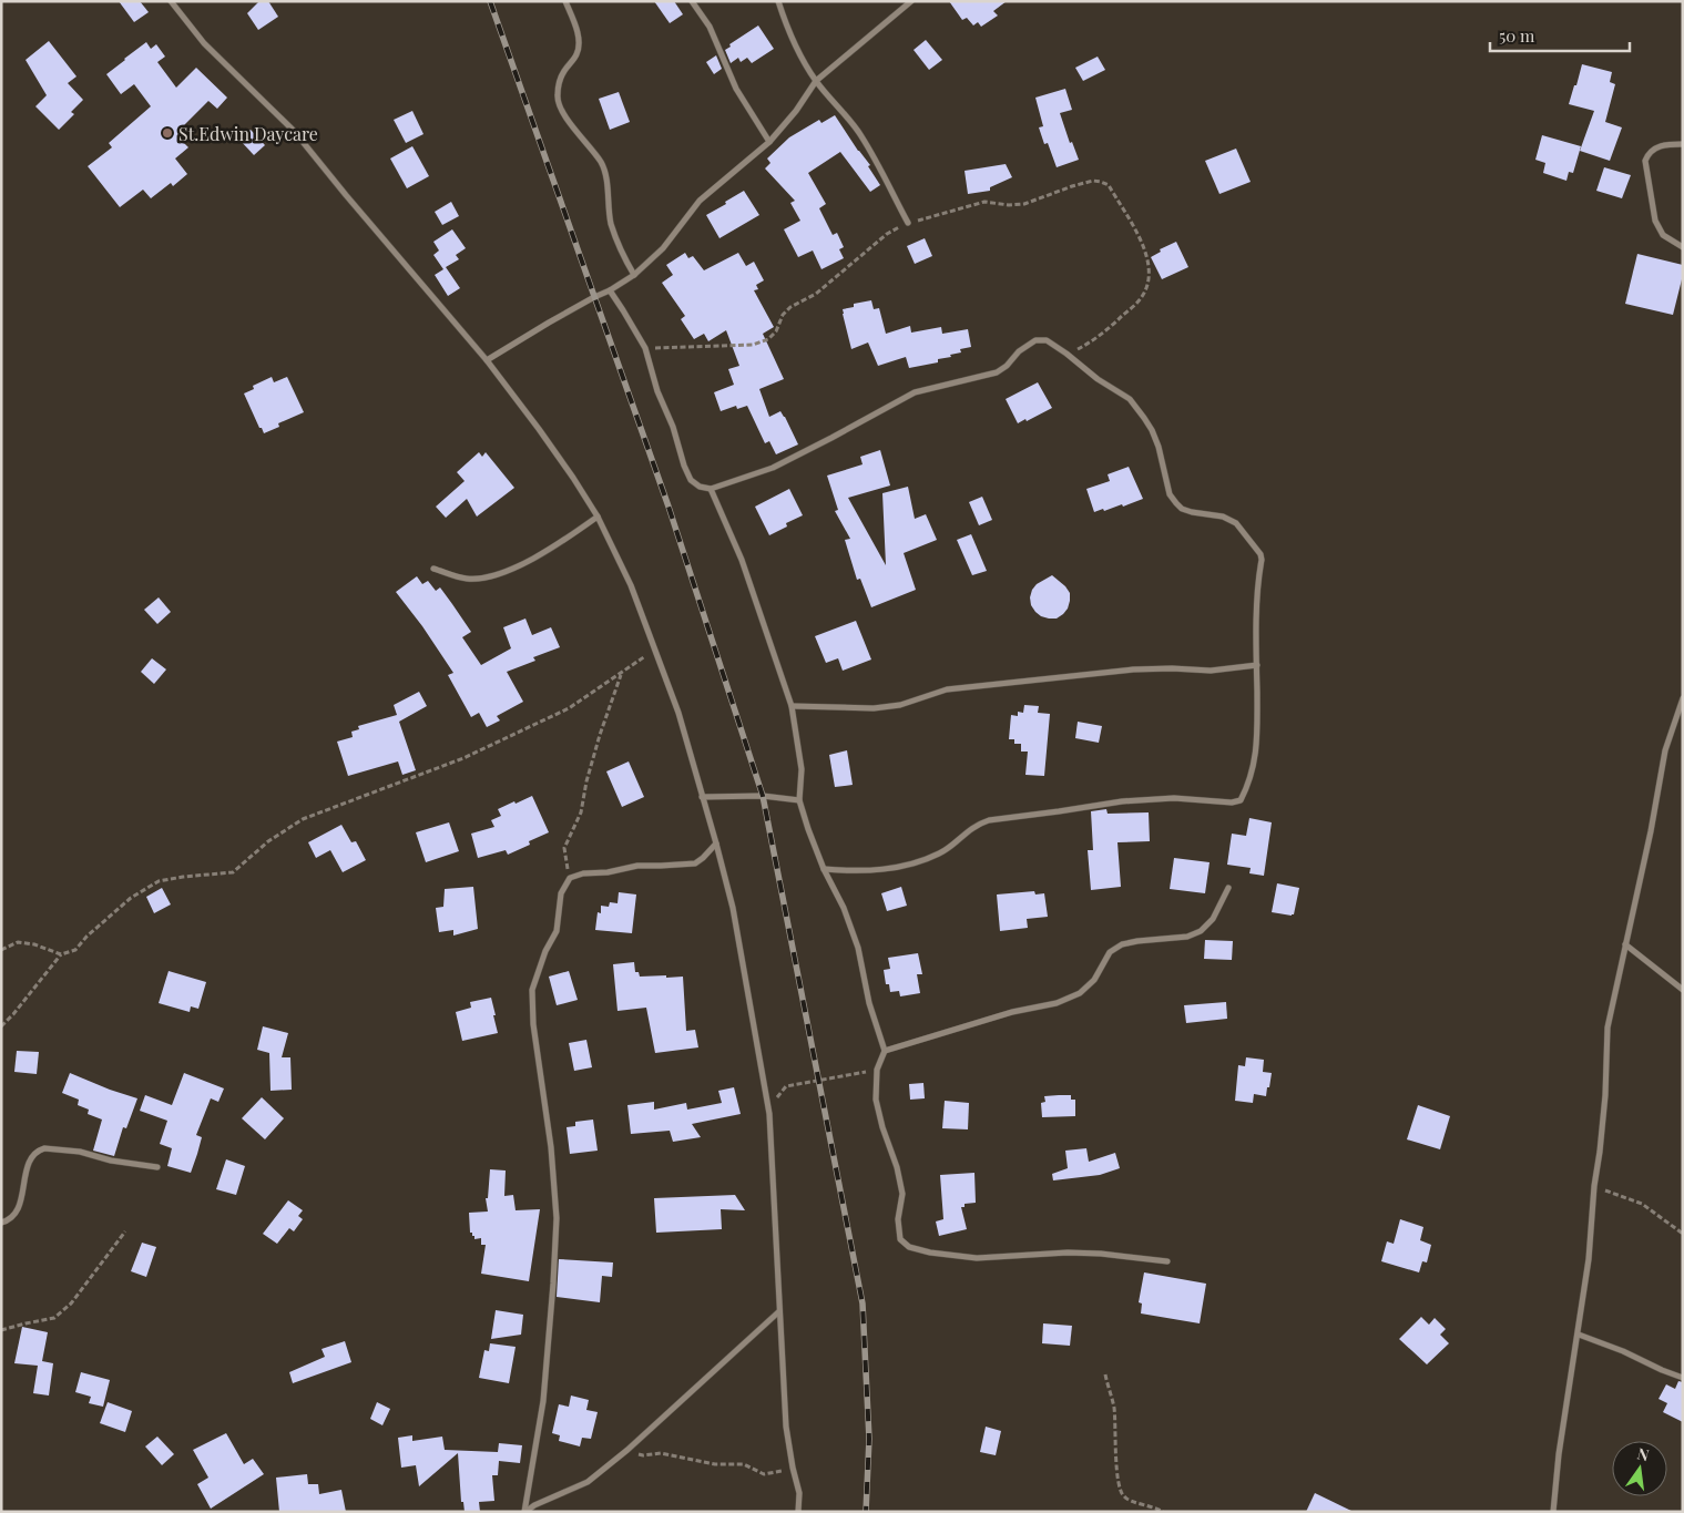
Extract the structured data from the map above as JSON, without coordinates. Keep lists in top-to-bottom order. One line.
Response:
{"places":["St.Edwin Daycare"],"scale_bar":"50 m","north":"top"}
